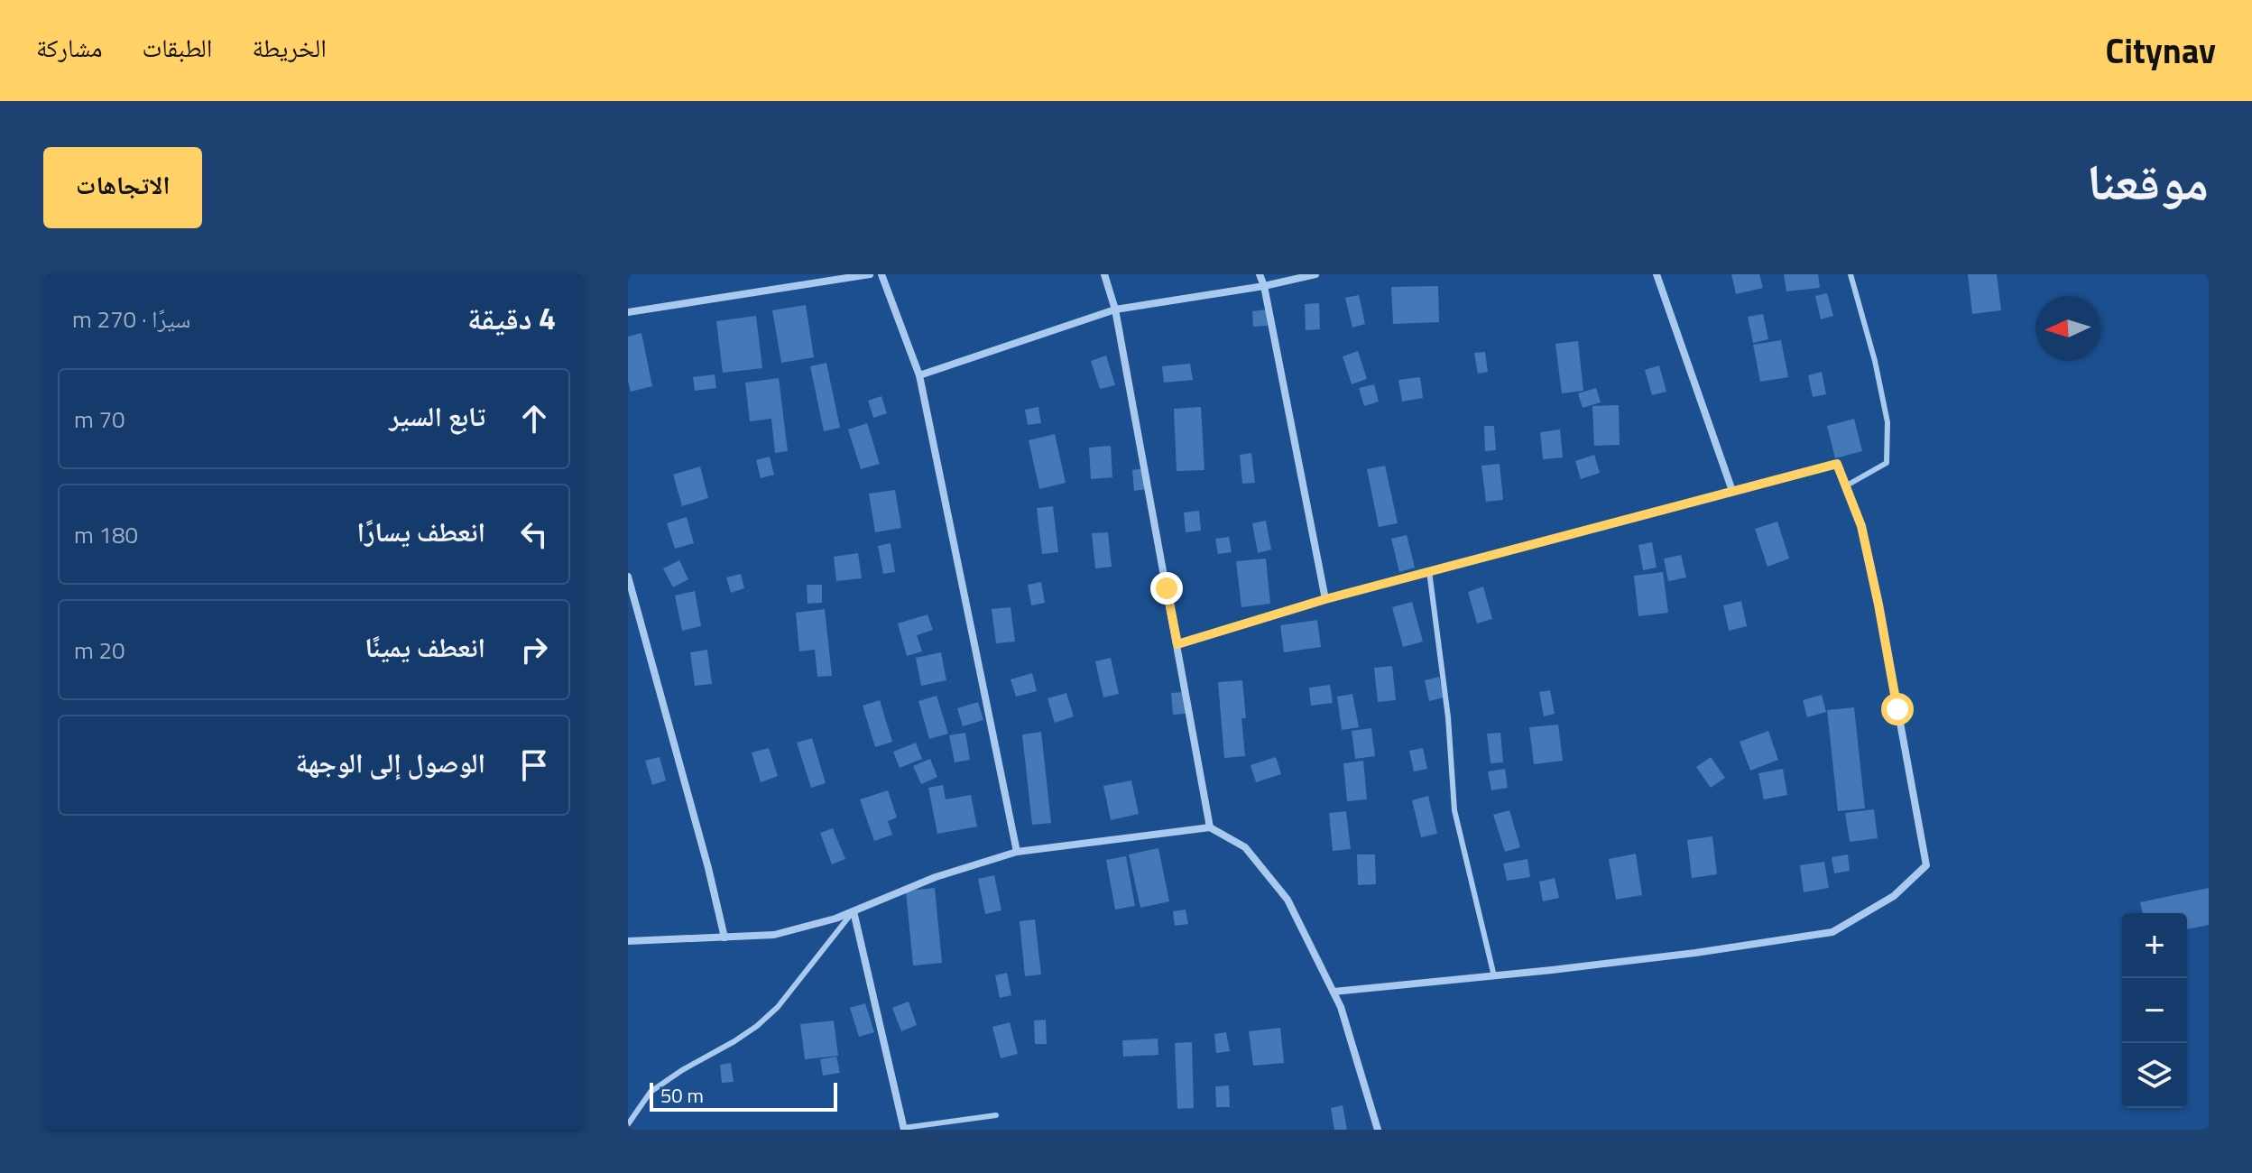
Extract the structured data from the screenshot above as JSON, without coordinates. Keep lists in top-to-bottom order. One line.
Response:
{"scale_bar":"50 m","north":"left","page":{"header":"Citynav","nav":["الخريطة","الطبقات","مشاركة"],"title":"موقعنا","buttons":"الاتجاهات","heading":["4 دقيقة","سيرًا · 270 m"],"list":[["تابع السير","70 m"],["انعطف يسارًا","180 m"],["انعطف يمينًا","20 m"],"الوصول إلى الوجهة"],"map_buttons":["+","−"],"scale":"50 m"}}
